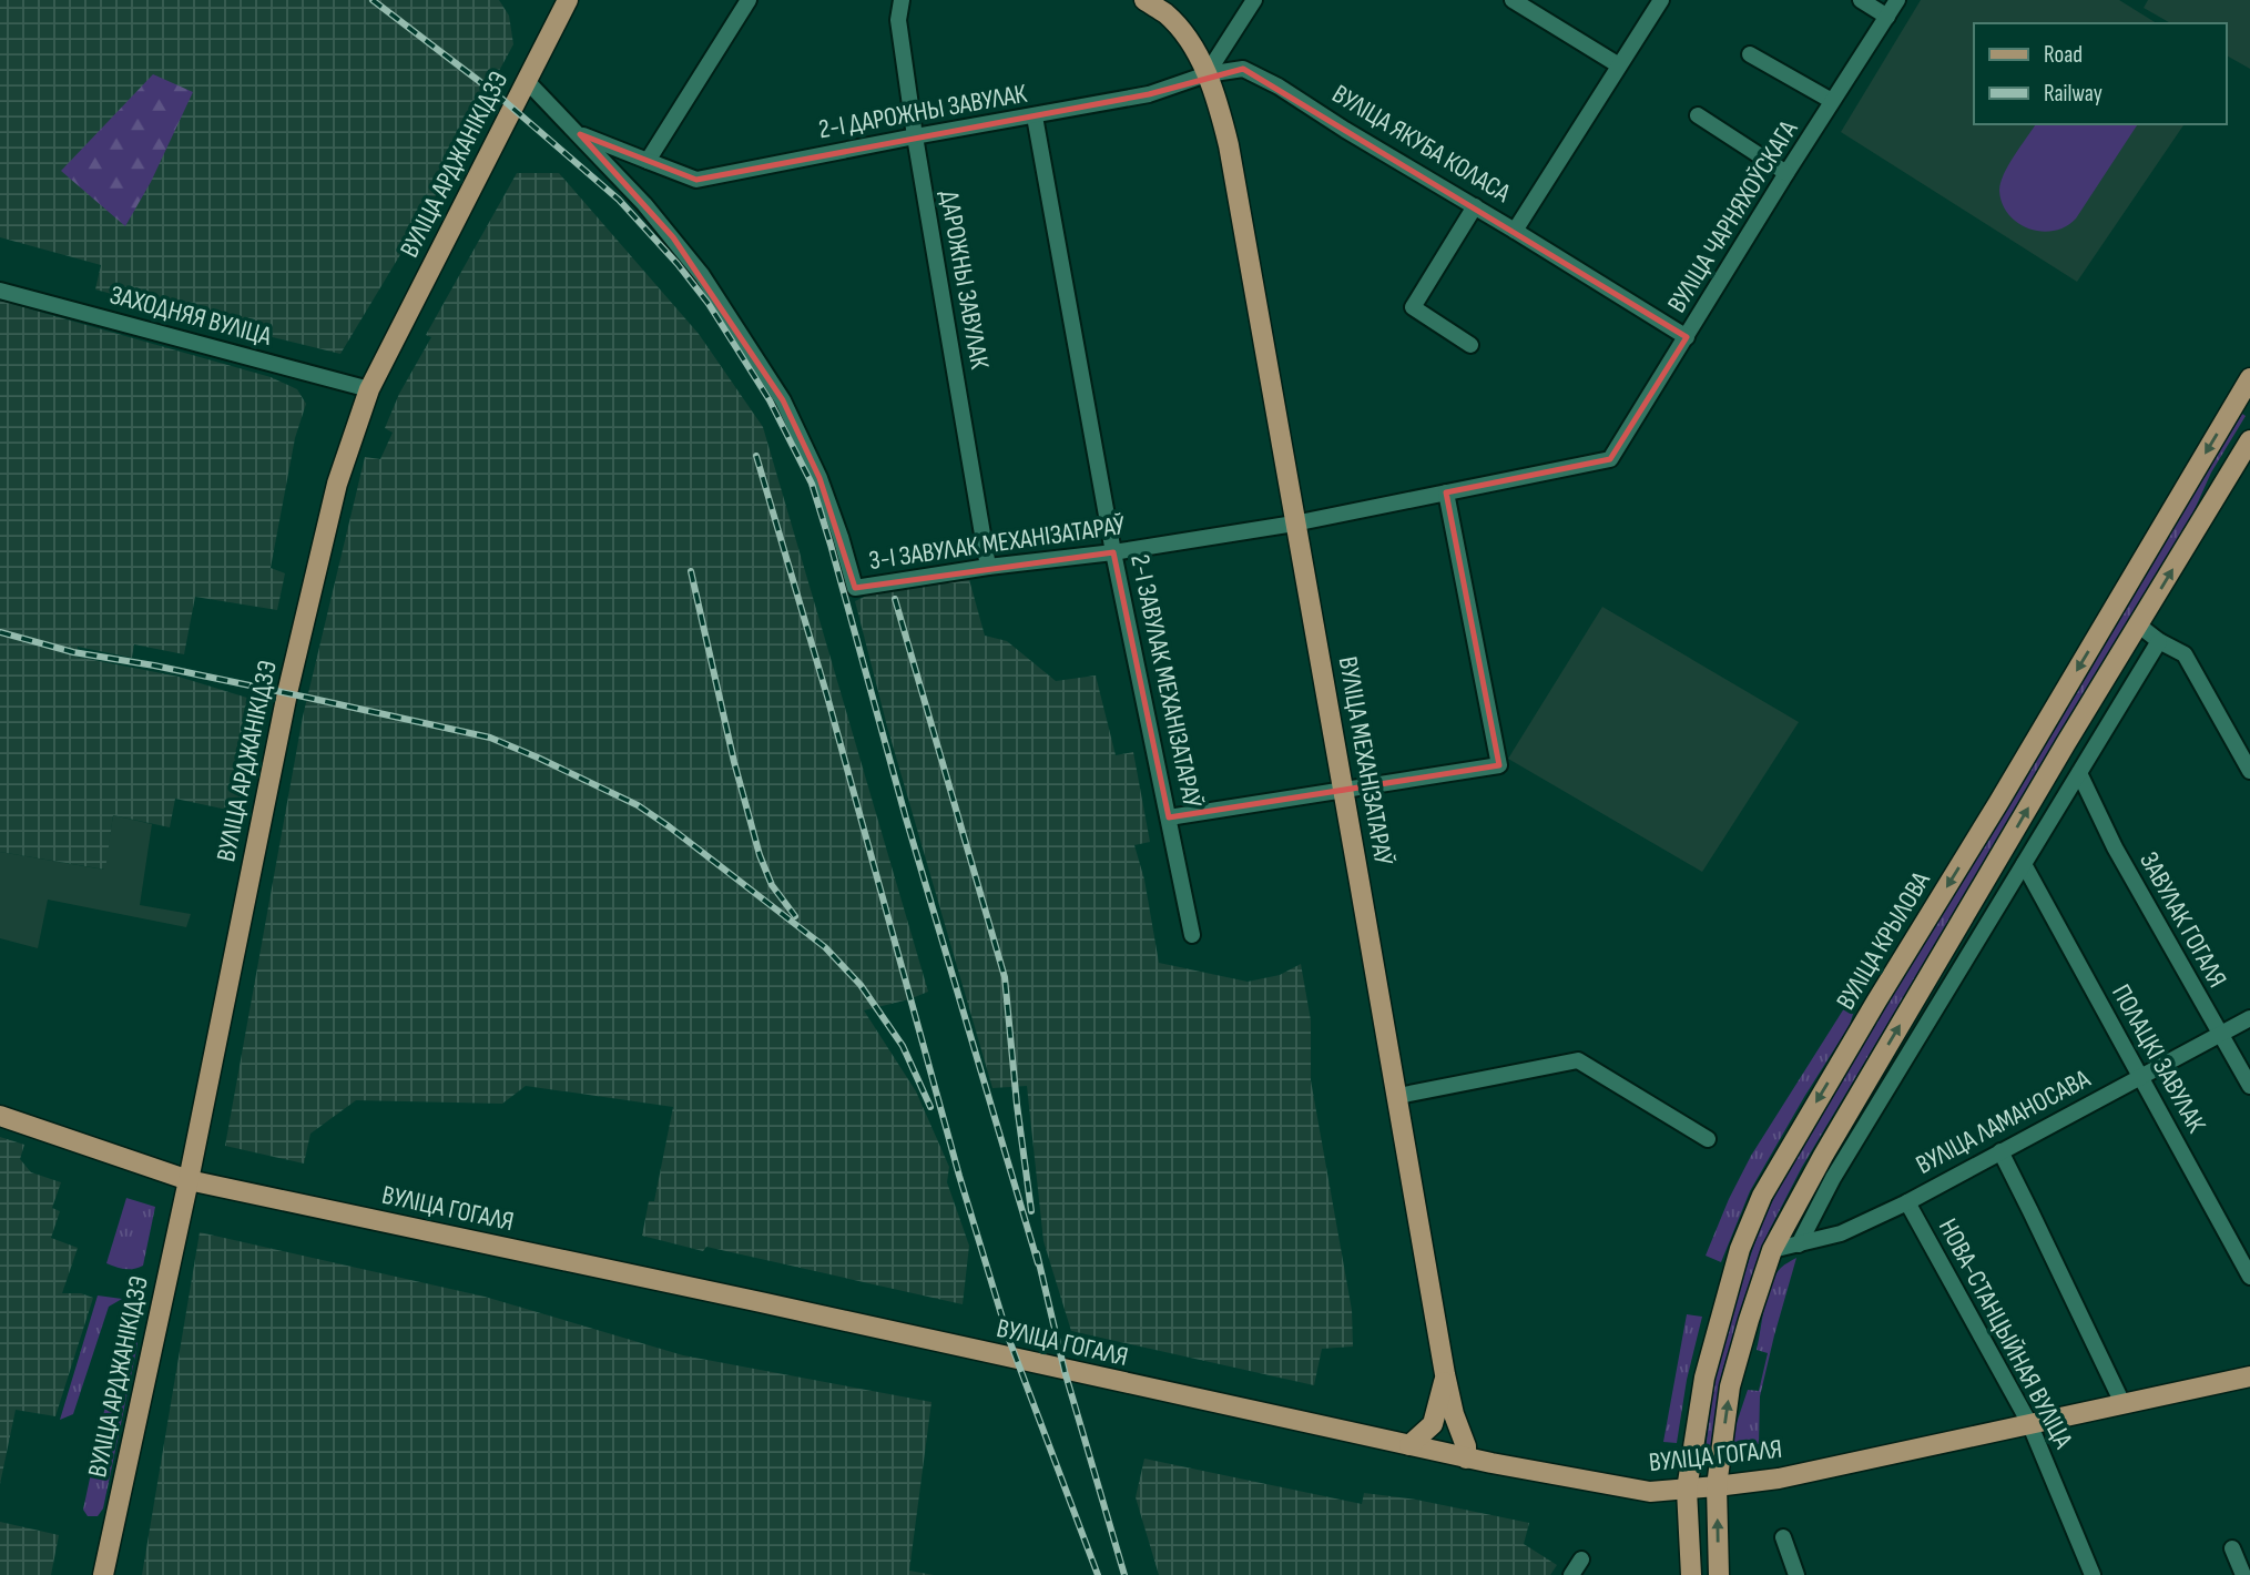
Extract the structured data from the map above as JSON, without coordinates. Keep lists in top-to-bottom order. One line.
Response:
{"streets":{"main road":["ВУЛІЦА АРДЖАНІКІДЗЭ","ВУЛІЦА МЕХАНІЗАТАРАЎ","ВУЛІЦА КРЫЛОВА","ВУЛІЦА ГОГАЛЯ"],"street":["2-І ДАРОЖНЫ ЗАВУЛАК","ВУЛІЦА ЯКУБА КОЛАСА","ВУЛІЦА ЧАРНЯХОЎСКАГА","ДАРОЖНЫ ЗАВУЛАК","ЗАХОДНЯЯ ВУЛІЦА","3-І ЗАВУЛАК МЕХАНІЗАТАРАЎ","2-І ЗАВУЛАК МЕХАНІЗАТАРАЎ","ЗАВУЛАК ГОГАЛЯ","ПОЛАЦКІ ЗАВУЛАК","ВУЛІЦА ЛАМАНОСАВА","НОВА-СТАНЦЫЙНАЯ ВУЛІЦА"]},"crossings":[["2-І ДАРОЖНЫ ЗАВУЛАК","ВУЛІЦА ЯКУБА КОЛАСА"],["2-І ДАРОЖНЫ ЗАВУЛАК","ДАРОЖНЫ ЗАВУЛАК"],["2-І ДАРОЖНЫ ЗАВУЛАК","3-І ЗАВУЛАК МЕХАНІЗАТАРАЎ"],["2-І ДАРОЖНЫ ЗАВУЛАК","2-І ЗАВУЛАК МЕХАНІЗАТАРАЎ"],["2-І ДАРОЖНЫ ЗАВУЛАК","ВУЛІЦА МЕХАНІЗАТАРАЎ"],["ВУЛІЦА ЯКУБА КОЛАСА","ВУЛІЦА ЧАРНЯХОЎСКАГА"],["ВУЛІЦА ЯКУБА КОЛАСА","ВУЛІЦА МЕХАНІЗАТАРАЎ"],["ВУЛІЦА АРДЖАНІКІДЗЭ","ЗАХОДНЯЯ ВУЛІЦА"],["ВУЛІЦА АРДЖАНІКІДЗЭ","3-І ЗАВУЛАК МЕХАНІЗАТАРАЎ"],["ВУЛІЦА АРДЖАНІКІДЗЭ","ВУЛІЦА ГОГАЛЯ"],["ВУЛІЦА ЧАРНЯХОЎСКАГА","3-І ЗАВУЛАК МЕХАНІЗАТАРАЎ"],["ДАРОЖНЫ ЗАВУЛАК","3-І ЗАВУЛАК МЕХАНІЗАТАРАЎ"],["3-І ЗАВУЛАК МЕХАНІЗАТАРАЎ","2-І ЗАВУЛАК МЕХАНІЗАТАРАЎ"],["3-І ЗАВУЛАК МЕХАНІЗАТАРАЎ","ВУЛІЦА МЕХАНІЗАТАРАЎ"],["ВУЛІЦА МЕХАНІЗАТАРАЎ","ВУЛІЦА ГОГАЛЯ"],["ЗАВУЛАК ГОГАЛЯ","ВУЛІЦА ЛАМАНОСАВА"],["ВУЛІЦА КРЫЛОВА","ВУЛІЦА ГОГАЛЯ"],["ПОЛАЦКІ ЗАВУЛАК","ВУЛІЦА ЛАМАНОСАВА"],["ВУЛІЦА ЛАМАНОСАВА","НОВА-СТАНЦЫЙНАЯ ВУЛІЦА"],["ВУЛІЦА ГОГАЛЯ","НОВА-СТАНЦЫЙНАЯ ВУЛІЦА"]],"legend":["Road","Railway"]}
